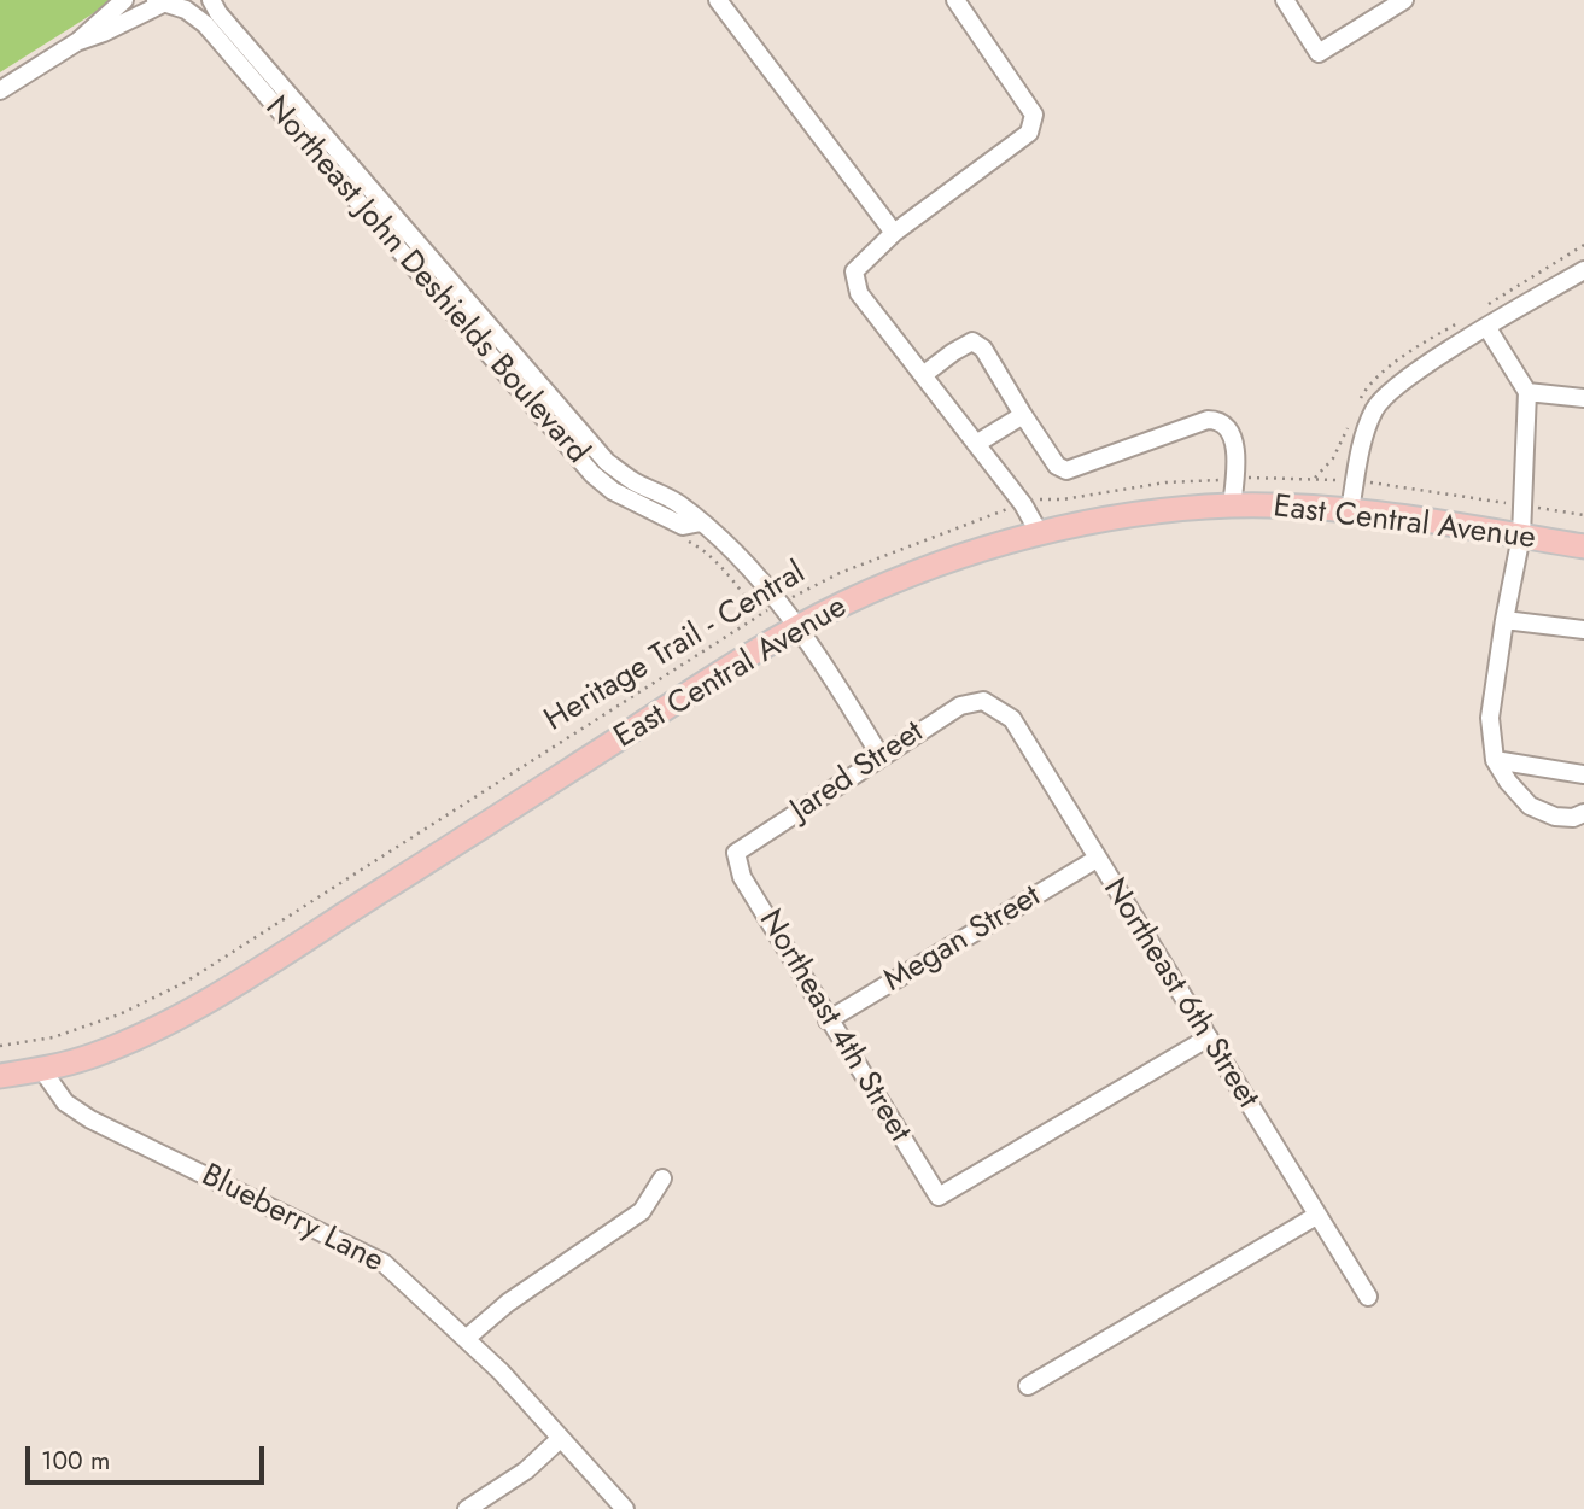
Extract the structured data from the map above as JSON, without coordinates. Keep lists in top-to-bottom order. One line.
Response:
{"streets":{"main road":["East Central Avenue"],"street":["Northeast John Deshields Boulevard","Jared Street","Megan Street","Northeast 6th Street","Northeast 4th Street","Blueberry Lane"],"path":["Heritage Trail - Central"]},"crossings":[["Northeast John Deshields Boulevard","East Central Avenue"],["Northeast John Deshields Boulevard","Heritage Trail - Central"],["Northeast John Deshields Boulevard","Jared Street"],["East Central Avenue","Blueberry Lane"],["Jared Street","Northeast 6th Street"],["Jared Street","Northeast 4th Street"],["Megan Street","Northeast 6th Street"],["Megan Street","Northeast 4th Street"],["Northeast 6th Street","Northeast 4th Street"]],"scale_bar":"100 m"}
